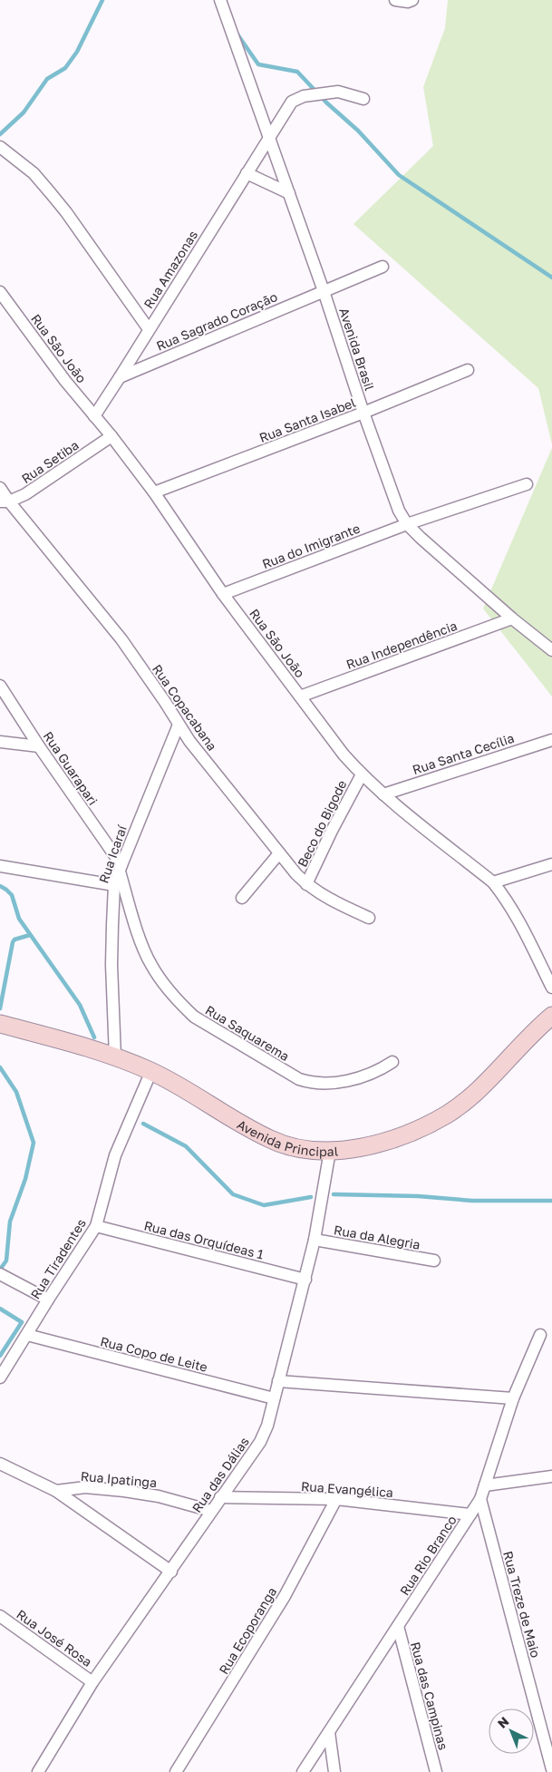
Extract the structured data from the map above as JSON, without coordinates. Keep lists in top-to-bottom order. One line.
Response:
{"streets":{"street":["Rua Amazonas","Rua Sagrado Coração","Rua São João","Avenida Brasil","Rua Santa Isabel","Rua Setiba","Rua do Imigrante","Rua Independência","Rua Copacabana","Rua Santa Cecília","Rua Guarapari","Beco do Bigode","Rua Icaraí","Rua Saquarema","Avenida Principal","Rua da Alegria","Rua das Orquídeas 1","Rua Tiradentes","Rua Copo de Leite","Rua das Dálias","Rua Ipatinga","Rua Evangélica","Rua Rio Branco","Rua Treze de Maio","Rua Ecoporanga","Rua José Rosa","Rua das Campinas"]},"crossings":[["Rua Amazonas","Rua Sagrado Coração"],["Rua Amazonas","Rua São João"],["Rua Amazonas","Avenida Brasil"],["Rua Sagrado Coração","Avenida Brasil"],["Rua São João","Rua Santa Isabel"],["Rua São João","Rua Setiba"],["Rua São João","Rua do Imigrante"],["Rua São João","Rua Independência"],["Rua São João","Rua Santa Cecília"],["Rua São João","Beco do Bigode"],["Avenida Brasil","Rua Santa Isabel"],["Avenida Brasil","Rua do Imigrante"],["Avenida Brasil","Rua Independência"],["Rua Setiba","Rua Copacabana"],["Rua Copacabana","Beco do Bigode"],["Rua Copacabana","Rua Icaraí"],["Rua Guarapari","Rua Icaraí"],["Rua Guarapari","Rua Saquarema"],["Rua Icaraí","Rua Saquarema"],["Rua Icaraí","Avenida Principal"],["Avenida Principal","Rua Tiradentes"],["Avenida Principal","Rua das Dálias"],["Rua da Alegria","Rua das Dálias"],["Rua das Orquídeas 1","Rua Tiradentes"],["Rua das Orquídeas 1","Rua das Dálias"],["Rua Tiradentes","Rua Copo de Leite"],["Rua Copo de Leite","Rua das Dálias"],["Rua das Dálias","Rua Ipatinga"],["Rua das Dálias","Rua Evangélica"],["Rua das Dálias","Rua José Rosa"],["Rua Evangélica","Rua Rio Branco"],["Rua Evangélica","Rua Ecoporanga"],["Rua Rio Branco","Rua Treze de Maio"],["Rua Rio Branco","Rua das Campinas"]],"north":"top left"}
